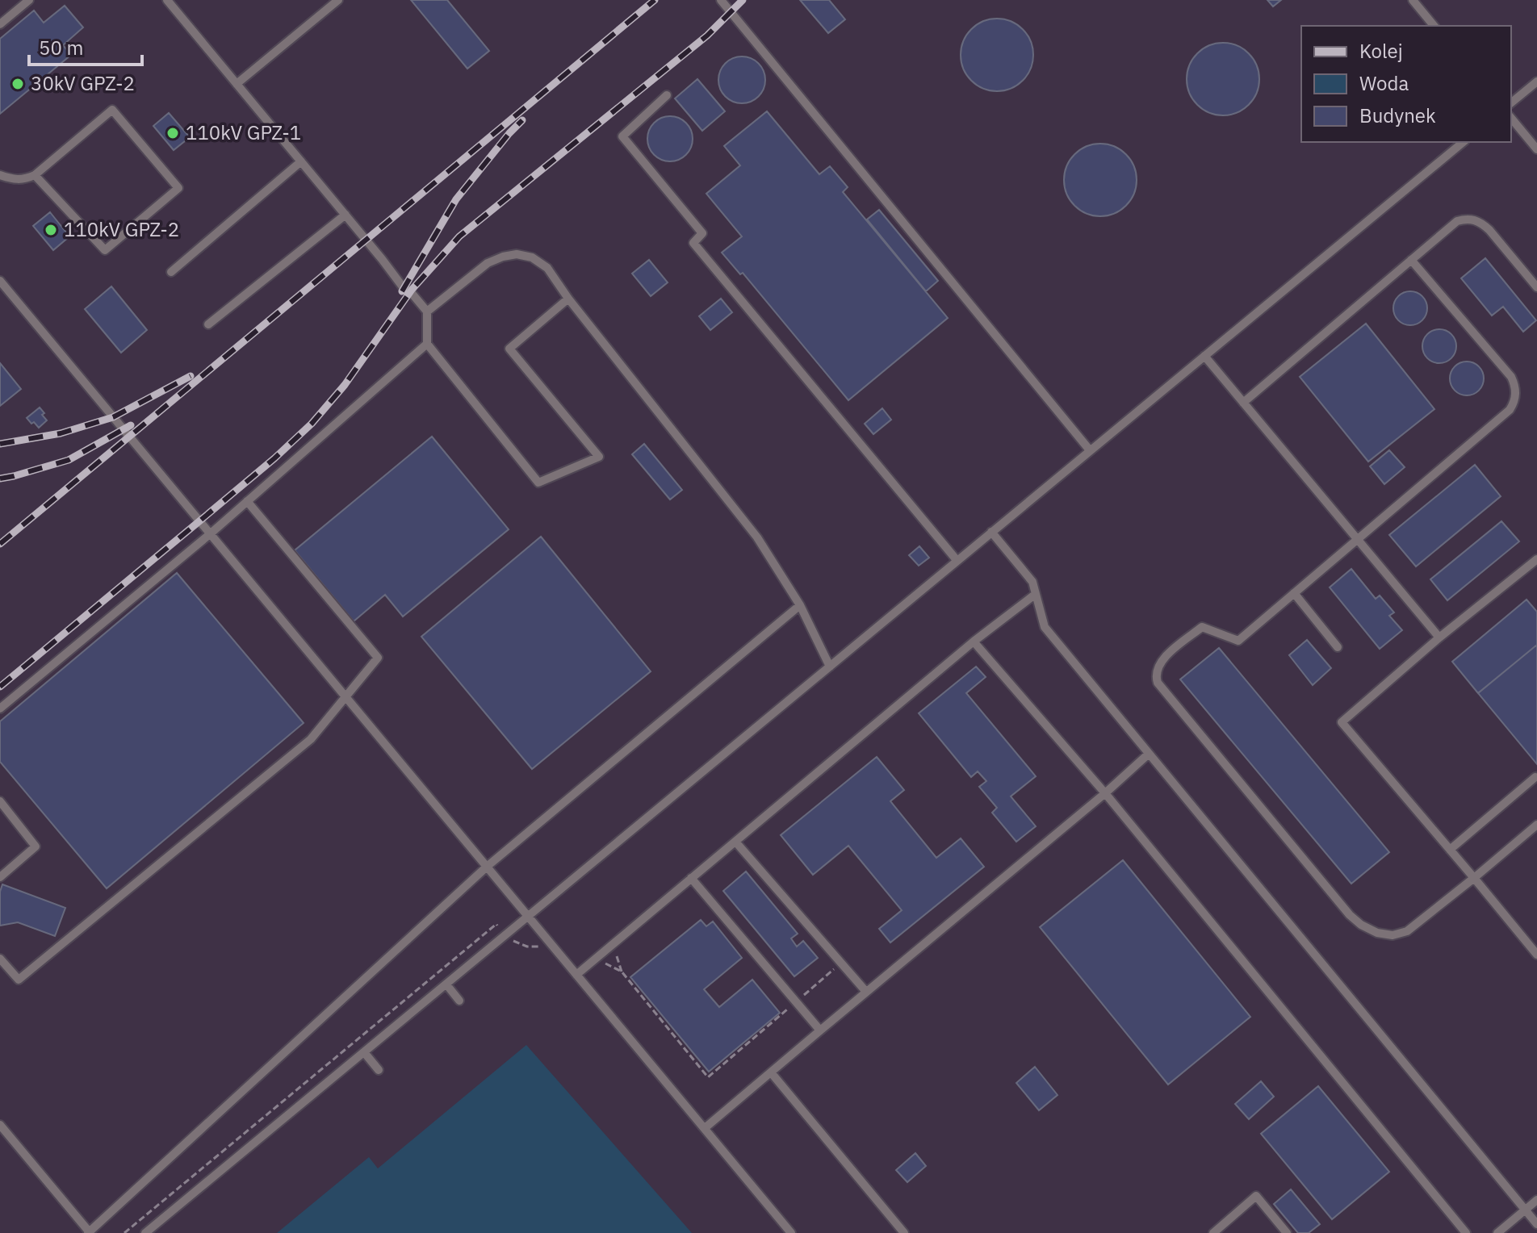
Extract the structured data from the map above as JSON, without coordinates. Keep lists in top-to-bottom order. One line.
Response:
{"places":["30kV GPZ-2","110kV GPZ-1","110kV GPZ-2"],"legend":["Kolej","Woda","Budynek"],"scale_bar":"50 m"}
